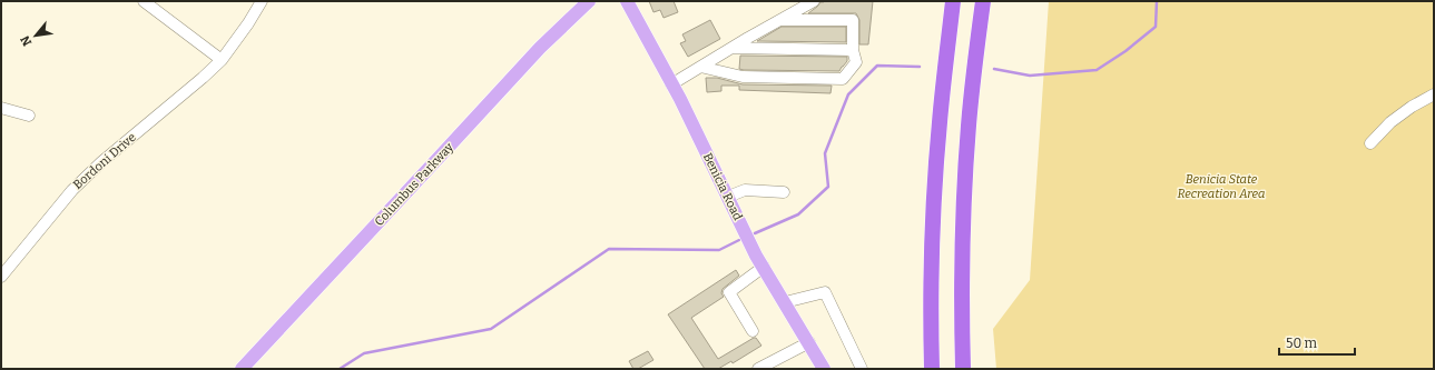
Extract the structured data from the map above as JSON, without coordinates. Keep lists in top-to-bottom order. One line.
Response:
{"streets":{"main road":["Columbus Parkway","Benicia Road"],"street":["Bordoni Drive"]},"parks":["Benicia State Recreation Area"],"scale_bar":"50 m","north":"bottom left"}
